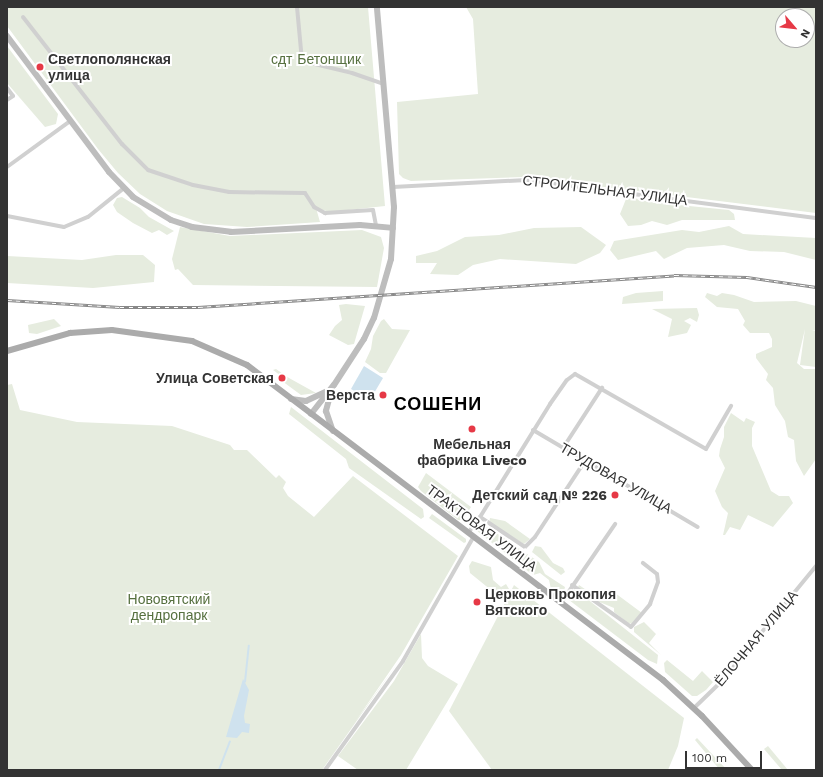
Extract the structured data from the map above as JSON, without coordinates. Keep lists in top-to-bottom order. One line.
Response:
{"streets":{"main road":["ТРАКТОВАЯ УЛИЦА"],"street":["СТРОИТЕЛЬНАЯ УЛИЦА","ТРУДОВАЯ УЛИЦА","ЁЛОЧНАЯ УЛИЦА"]},"crossings":[["ТРАКТОВАЯ УЛИЦА","ЁЛОЧНАЯ УЛИЦА"]],"districts":["СОШЕНИ"],"parks":["сдт Бетонщик","Нововятский дендропарк"],"places":["Светлополянская улица","Улица Советская","Верста","Мебельная фабрика Liveco","Детский сад № 226","Церковь Прокопия Вятского"],"scale_bar":"100 m","north":"bottom right"}
